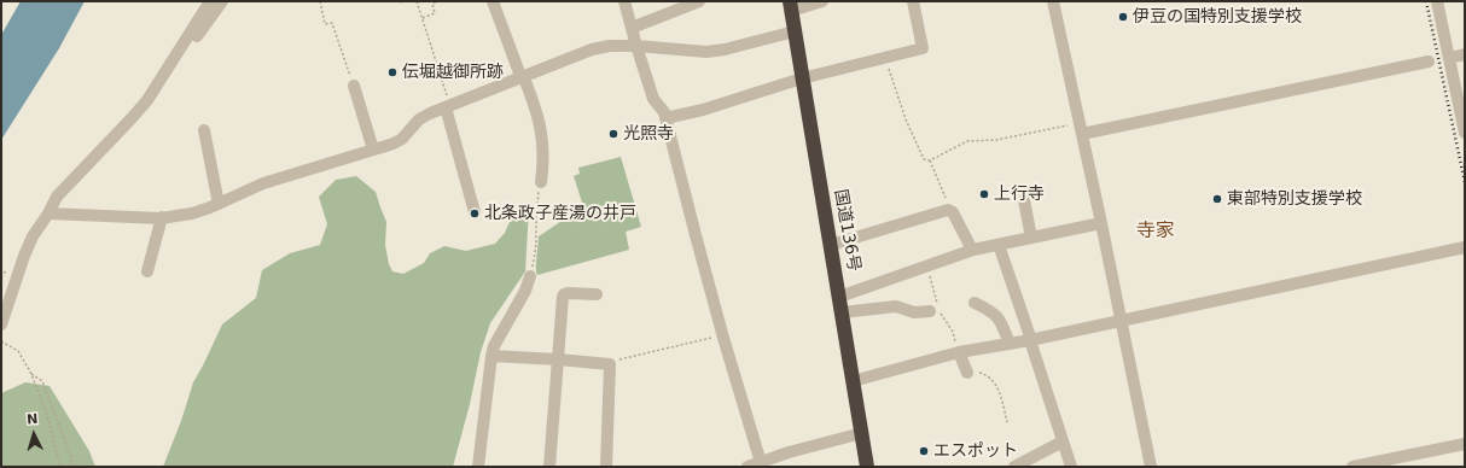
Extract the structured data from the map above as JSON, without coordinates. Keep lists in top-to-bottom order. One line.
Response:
{"streets":{"highway":["国道136号"]},"districts":["寺家"],"places":["伊豆の国特別支援学校","伝堀越御所跡","光照寺","上行寺","東部特別支援学校","北条政子産湯の井戸","エスポット"],"north":"top"}
